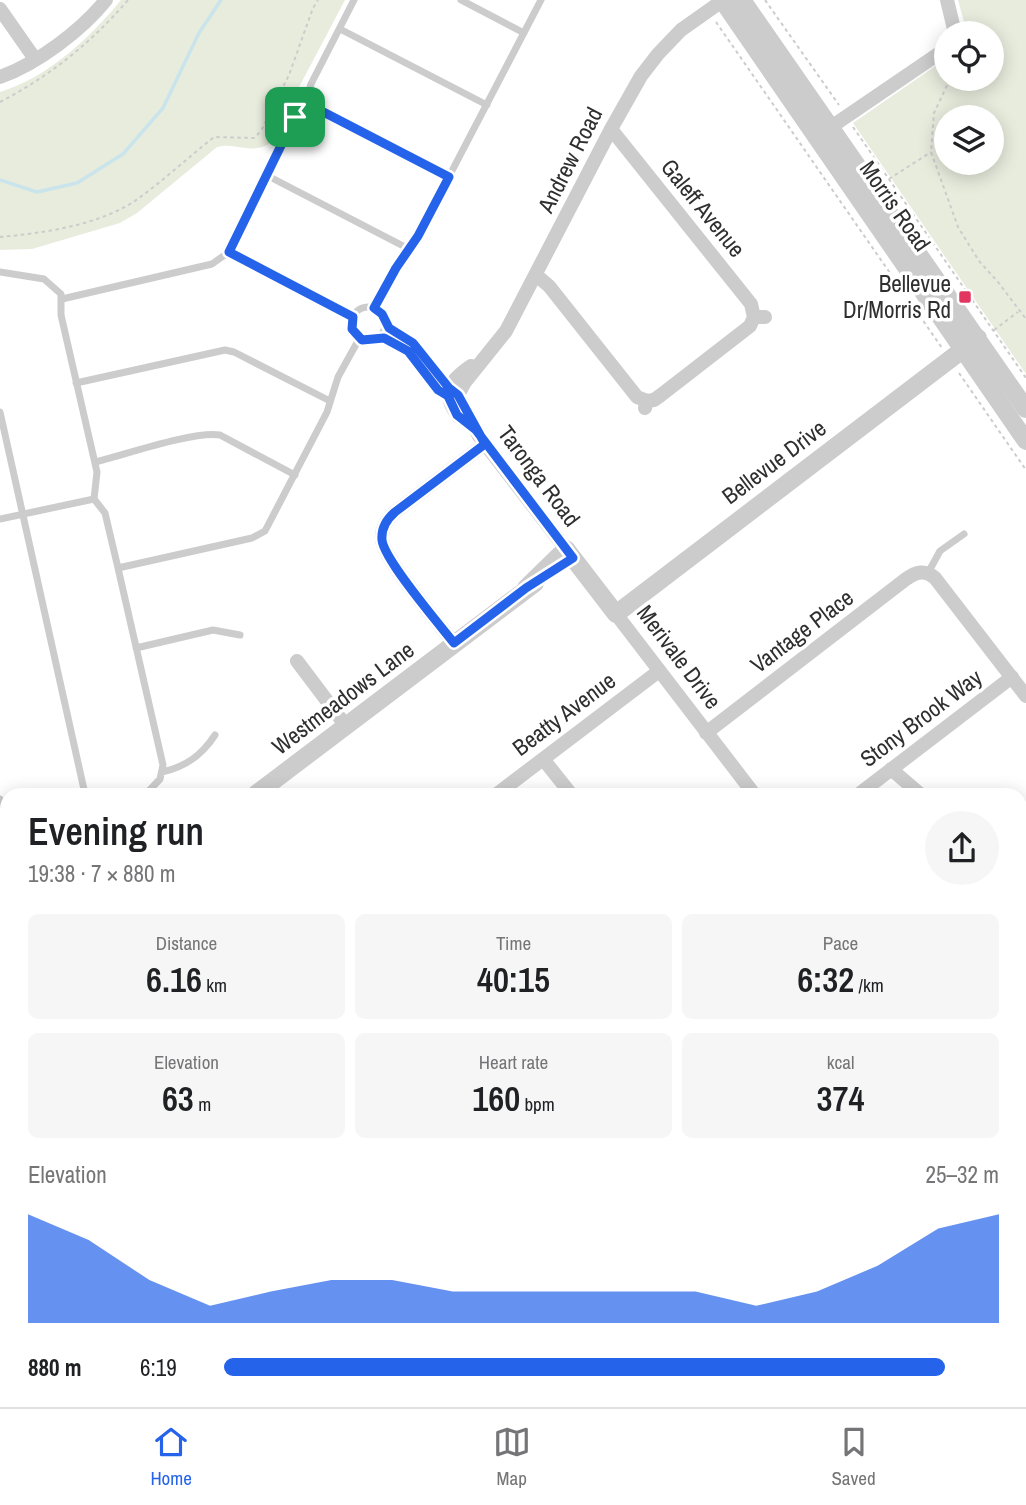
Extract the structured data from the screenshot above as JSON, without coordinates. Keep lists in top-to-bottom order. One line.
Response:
{"streets":{"street":["Andrew Road","Morris Road","Galeff Avenue","Bellevue Drive","Taronga Road","Vantage Place","Merivale Drive","Westmeadows Lane","Beatty Avenue","Stony Brook Way"]},"crossings":[["Andrew Road","Morris Road"],["Andrew Road","Galeff Avenue"],["Andrew Road","Taronga Road"],["Morris Road","Bellevue Drive"],["Bellevue Drive","Merivale Drive"],["Taronga Road","Merivale Drive"],["Taronga Road","Westmeadows Lane"],["Vantage Place","Merivale Drive"],["Merivale Drive","Westmeadows Lane"],["Merivale Drive","Beatty Avenue"]],"places":{"transit":["Bellevue Dr/Morris Rd"]},"page":{"heading":["Evening run","19:38 · 7 × 880 m"],"stats":[["Distance","6.16 km"],["Time","40:15"],["Pace","6:32 /km"],["Elevation","63 m"],["Heart rate","160 bpm"],["kcal","374"]],"chart":["Elevation","25–32 m"],"list":[{"name":"880 m","note":"6:19"}],"tabs":["Home","Map","Saved"]}}
